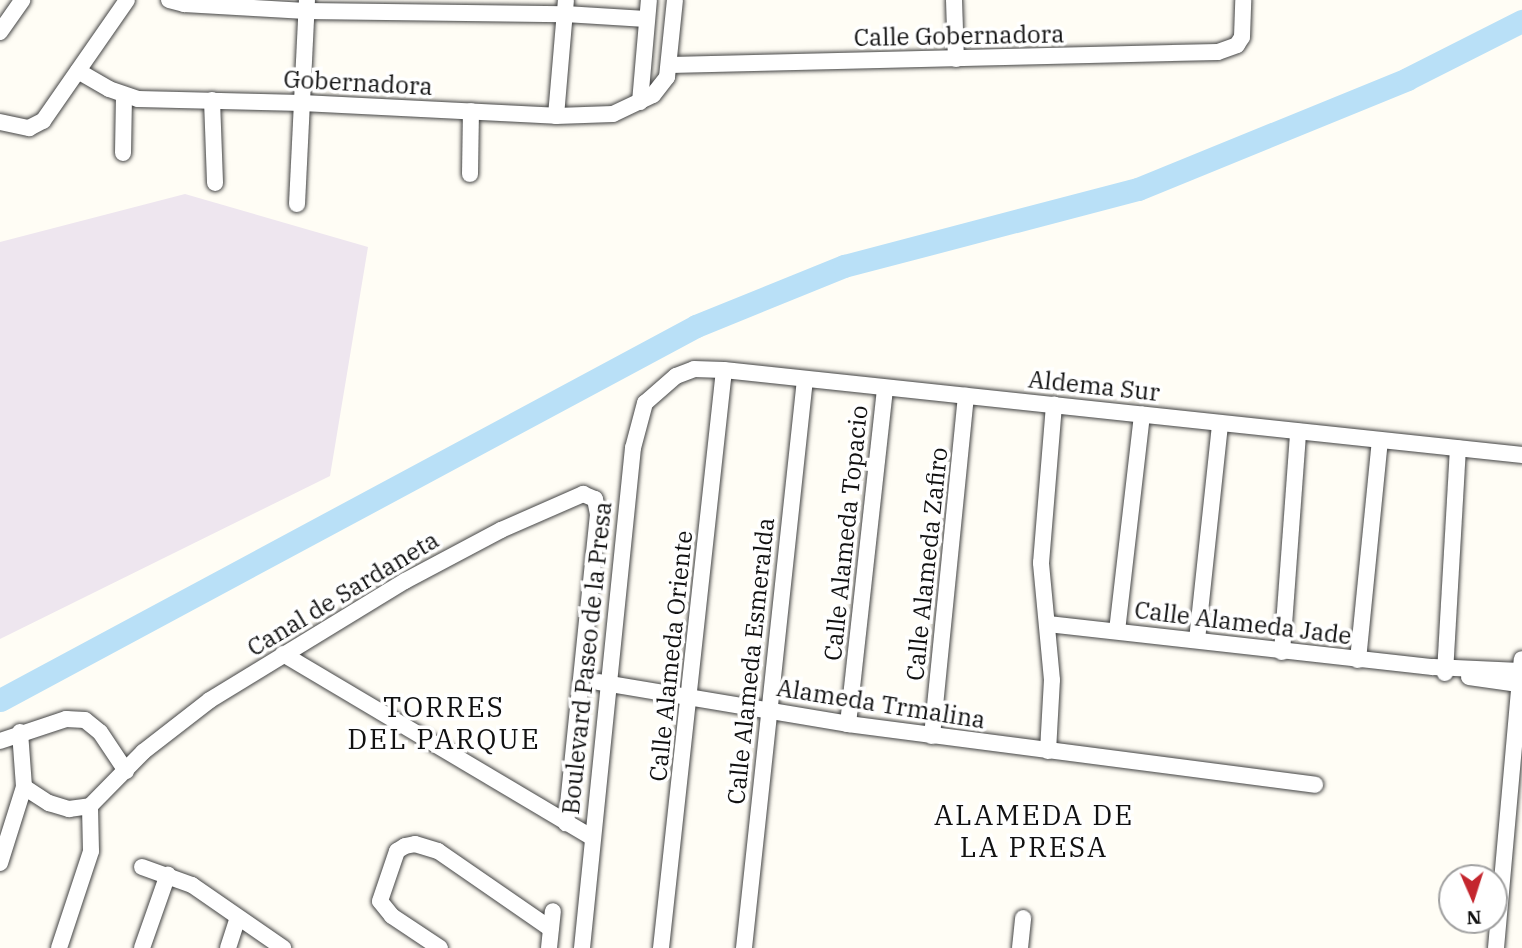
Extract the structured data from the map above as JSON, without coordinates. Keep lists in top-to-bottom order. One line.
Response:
{"streets":{"street":["Calle Gobernadora","Gobernadora","Aldema Sur","Calle Alameda Topacio","Calle Alameda Zafiro","Canal de Sardaneta","Calle Alameda Jade","Calle Alameda Oriente","Boulevard Paseo de la Presa","Calle Alameda Esmeralda","Alameda Trmalina"]},"crossings":[["Aldema Sur","Calle Alameda Topacio"],["Aldema Sur","Calle Alameda Zafiro"],["Aldema Sur","Calle Alameda Oriente"],["Aldema Sur","Boulevard Paseo de la Presa"],["Aldema Sur","Calle Alameda Esmeralda"],["Calle Alameda Topacio","Alameda Trmalina"],["Calle Alameda Zafiro","Alameda Trmalina"],["Canal de Sardaneta","Alameda Trmalina"],["Calle Alameda Oriente","Alameda Trmalina"],["Boulevard Paseo de la Presa","Alameda Trmalina"],["Calle Alameda Esmeralda","Alameda Trmalina"]],"districts":["TORRES DEL PARQUE","ALAMEDA DE LA PRESA"],"north":"bottom"}
